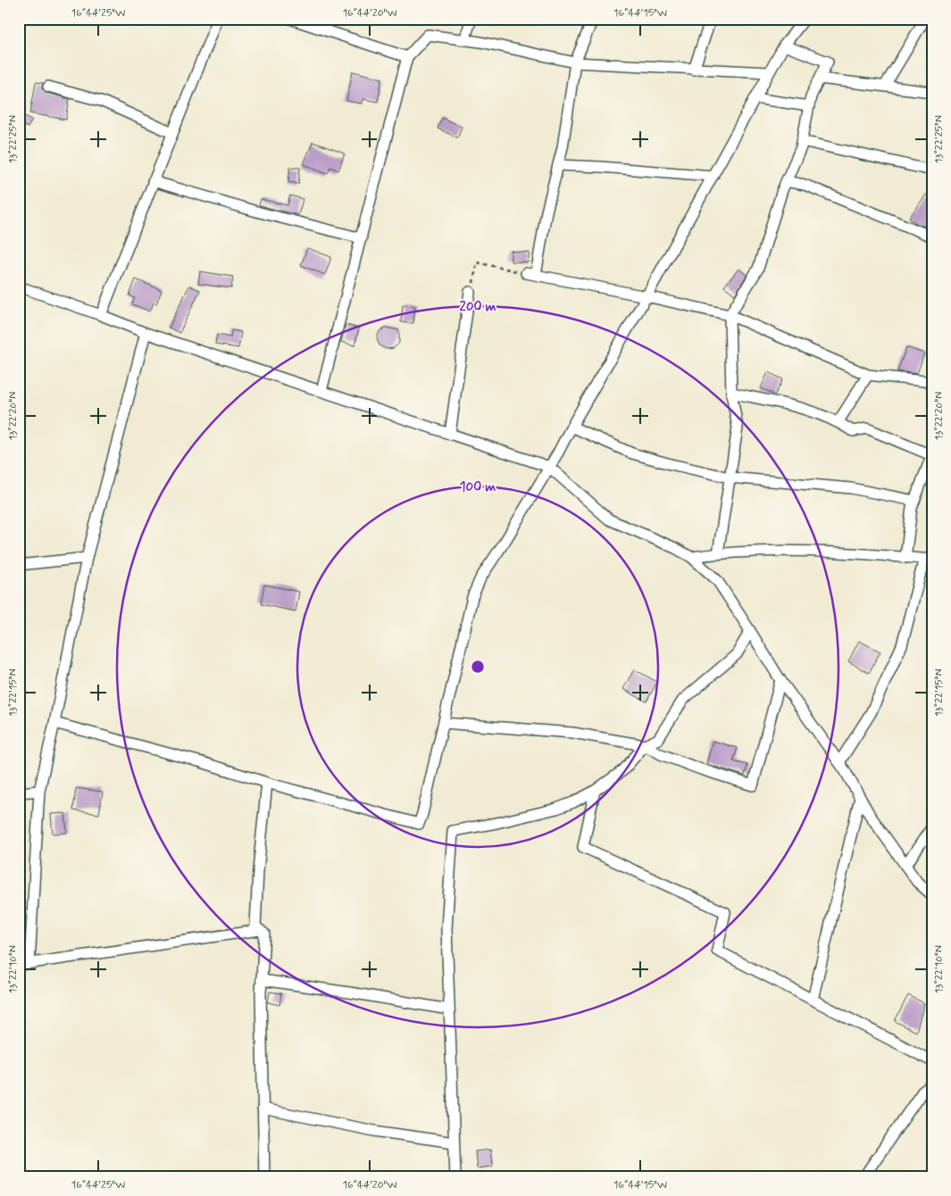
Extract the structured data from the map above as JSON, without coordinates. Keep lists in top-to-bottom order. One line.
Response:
{"coordinates":["16°44'25\"W","16°44'20\"W","16°44'15\"W","13°22'25\"N","13°22'20\"N","13°22'15\"N","13°22'10\"N"],"rings":["200 m","100 m"]}
